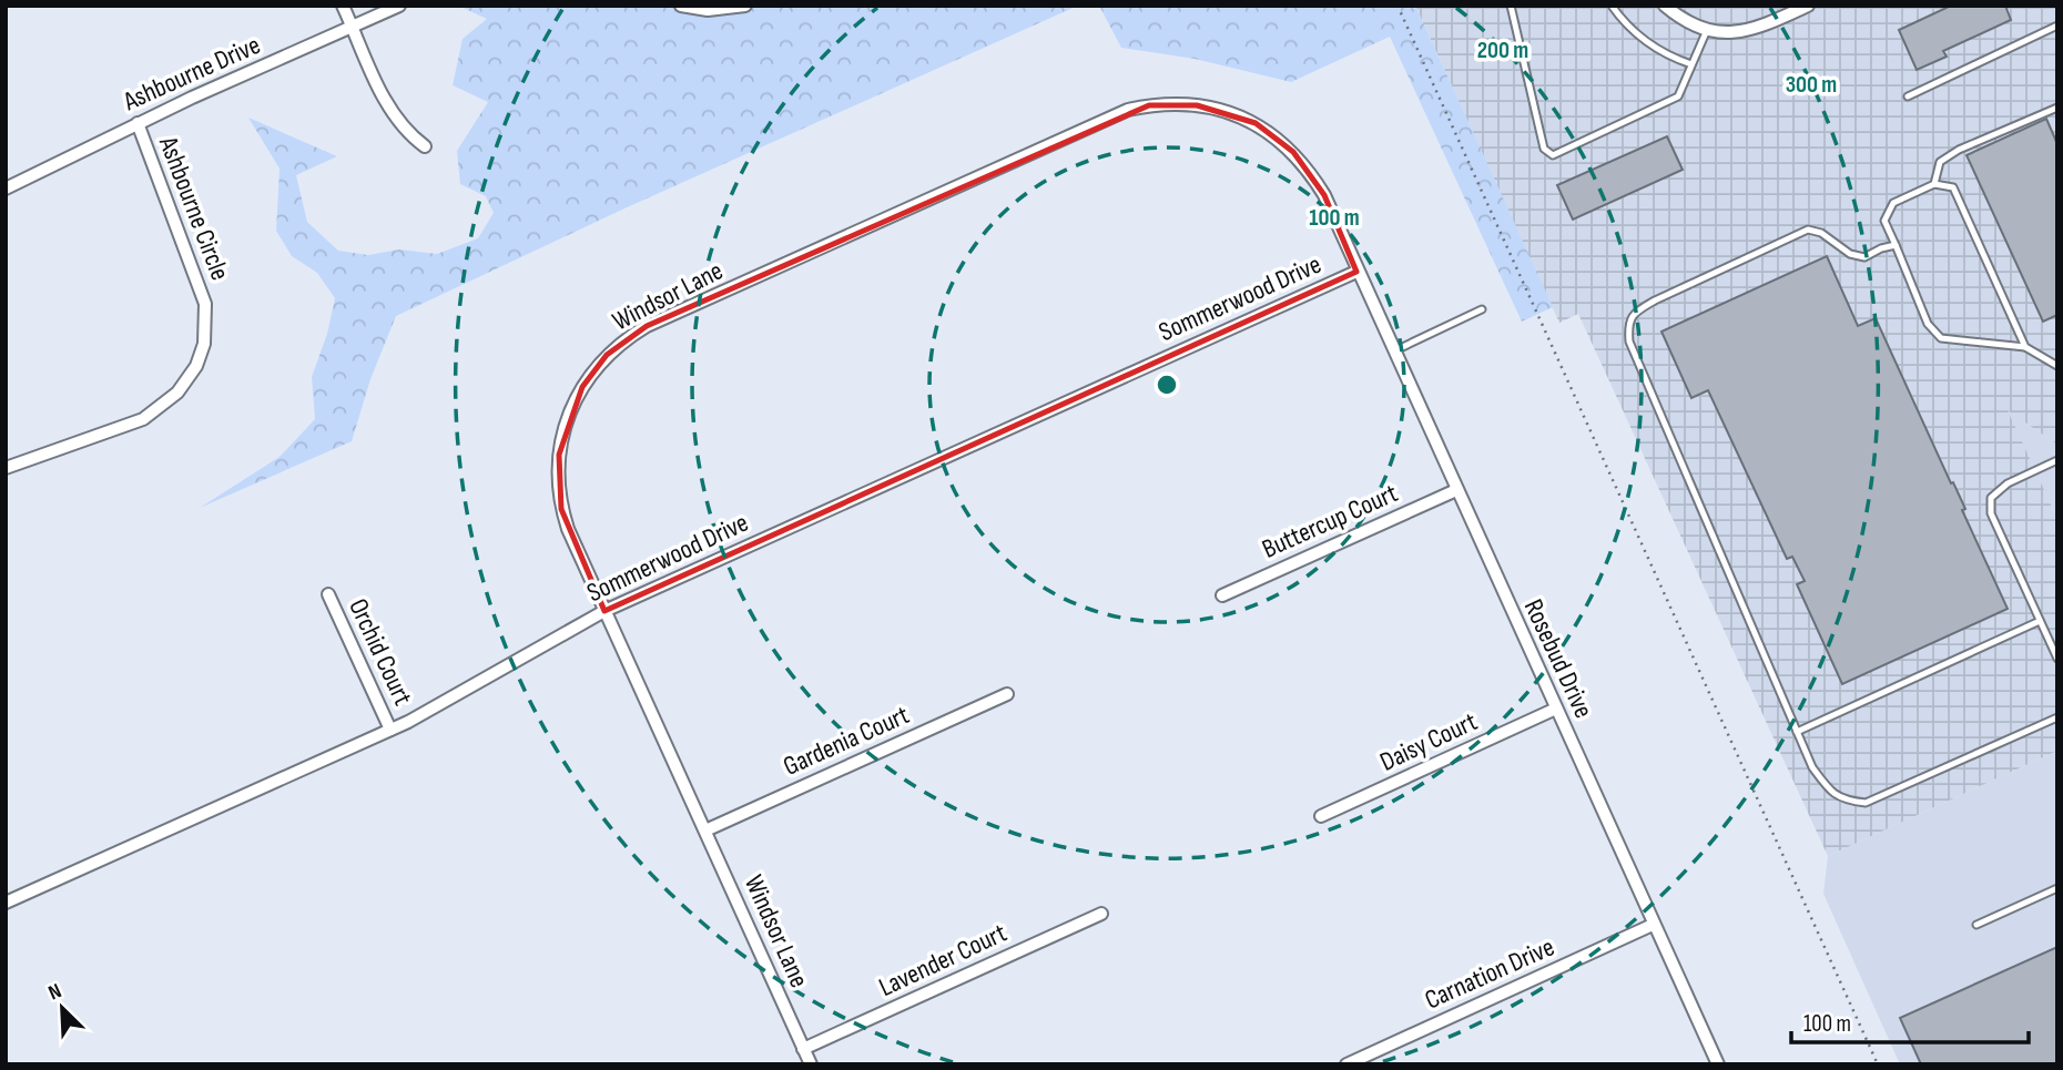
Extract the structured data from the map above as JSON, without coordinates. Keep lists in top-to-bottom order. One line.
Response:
{"streets":{"street":["Ashbourne Drive","Ashbourne Circle","Windsor Lane","Sommerwood Drive","Buttercup Court","Orchid Court","Rosebud Drive","Gardenia Court","Daisy Court","Lavender Court","Carnation Drive"]},"crossings":[["Ashbourne Drive","Ashbourne Circle"],["Windsor Lane","Sommerwood Drive"],["Windsor Lane","Rosebud Drive"],["Windsor Lane","Gardenia Court"],["Windsor Lane","Lavender Court"],["Sommerwood Drive","Orchid Court"],["Sommerwood Drive","Rosebud Drive"],["Buttercup Court","Rosebud Drive"],["Rosebud Drive","Daisy Court"],["Rosebud Drive","Carnation Drive"]],"scale_bar":"100 m","north":"top left","rings":["200 m","300 m","100 m"]}
